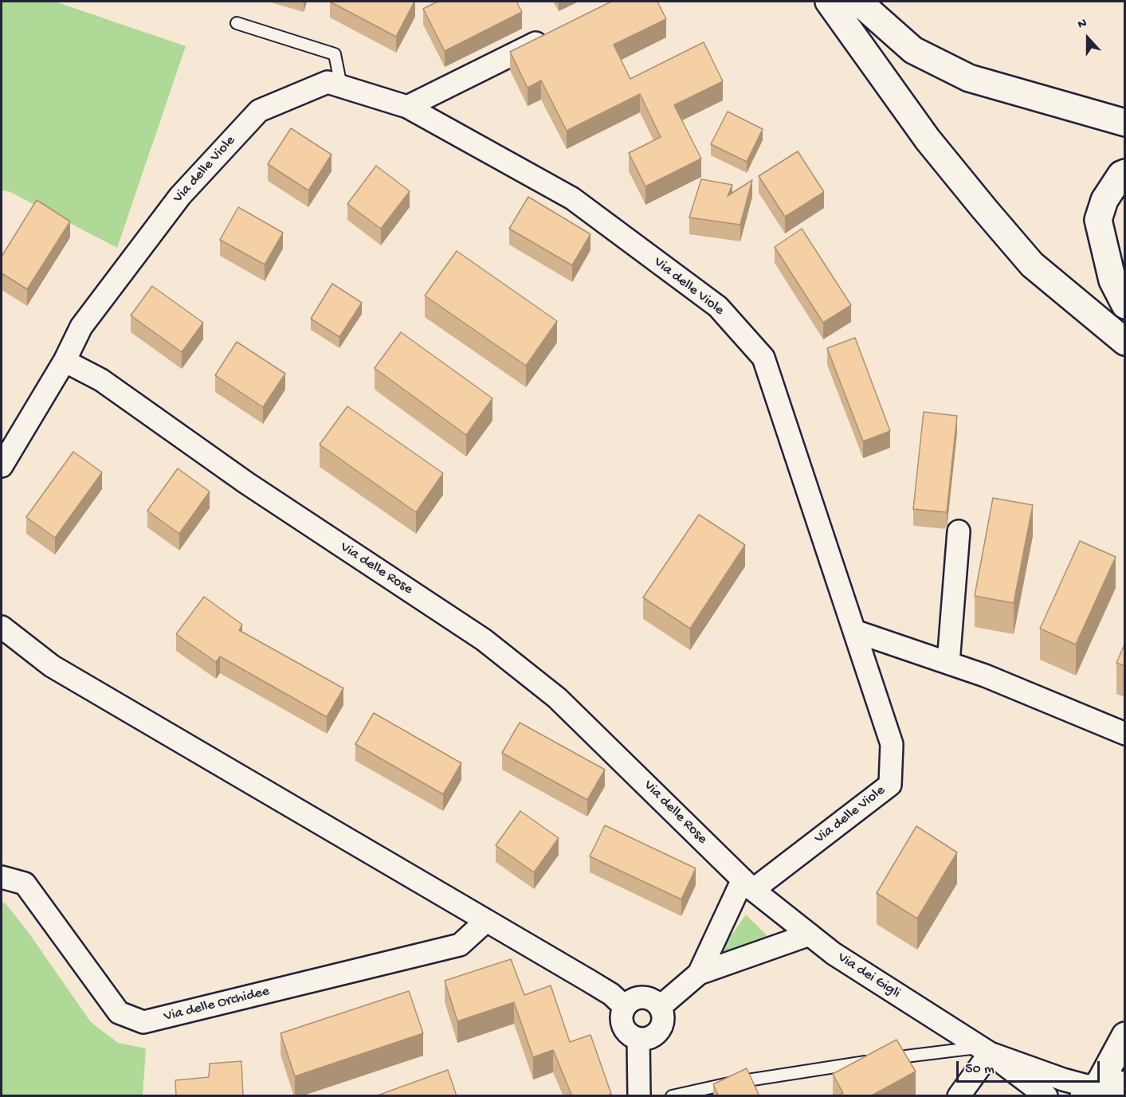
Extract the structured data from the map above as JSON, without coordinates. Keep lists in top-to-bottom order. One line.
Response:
{"streets":{"street":["Via delle Viole","Via delle Rose","Via dei Gigli","Via delle Orchidee"]},"crossings":[["Via delle Viole","Via delle Rose"],["Via delle Viole","Via dei Gigli"],["Via delle Rose","Via dei Gigli"]],"scale_bar":"50 m","north":"top"}
